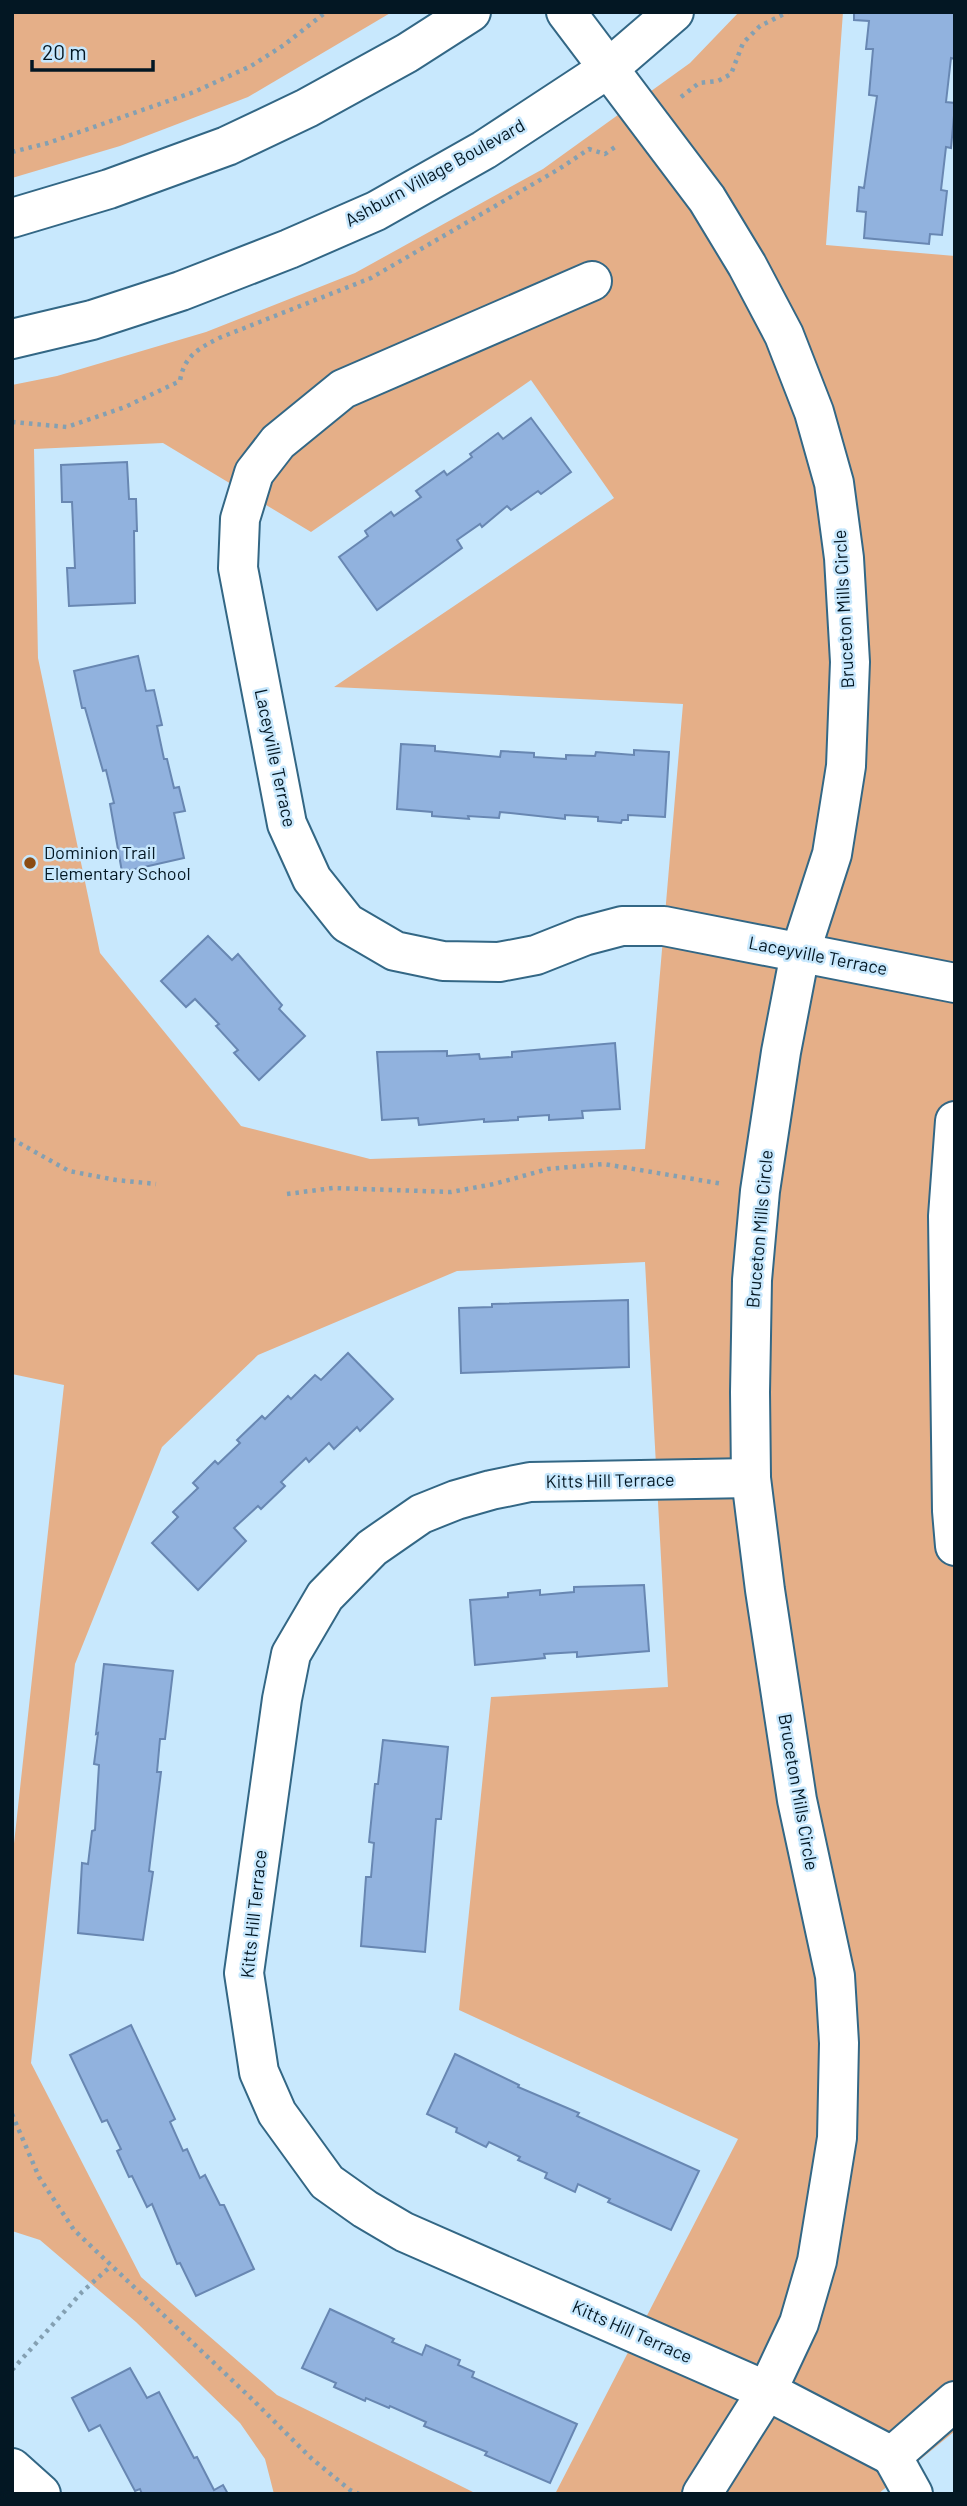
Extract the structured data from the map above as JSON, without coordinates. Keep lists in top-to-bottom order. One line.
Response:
{"streets":{"street":["Ashburn Village Boulevard","Bruceton Mills Circle","Laceyville Terrace","Kitts Hill Terrace"]},"crossings":[["Ashburn Village Boulevard","Bruceton Mills Circle"],["Bruceton Mills Circle","Laceyville Terrace"],["Bruceton Mills Circle","Kitts Hill Terrace"]],"places":["Dominion Trail Elementary School"],"scale_bar":"20 m"}
